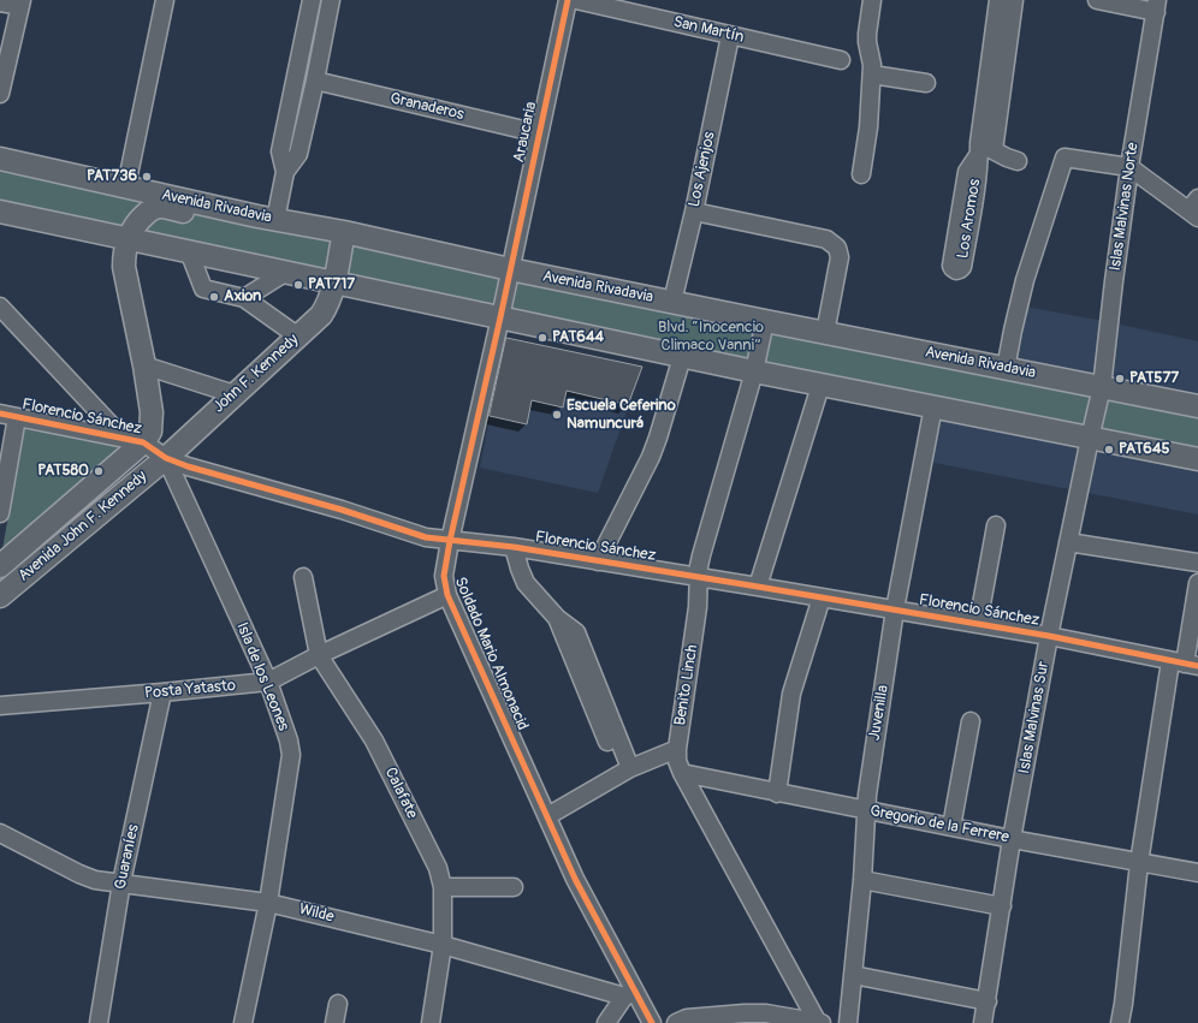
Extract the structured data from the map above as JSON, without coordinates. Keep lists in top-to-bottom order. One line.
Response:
{"streets":{"main road":["Avenida Rivadavia","John F. Kennedy","Avenida John F. Kennedy"],"street":["San Martín","Granaderos","Araucaria","Los Ajenjos","Islas Malvinas Norte","Los Aromos","Florencio Sánchez","Soldado Mario Almonacid","Isla de los Leones","Benito Linch","Posta Yatasto","Juvenilla","Islas Malvinas Sur","Calafate","Gregorio de la Ferrere","Guaraníes","Wilde"]},"crossings":[["San Martín","Los Ajenjos"],["Granaderos","Araucaria"],["Araucaria","Avenida Rivadavia"],["Araucaria","Soldado Mario Almonacid"],["Los Ajenjos","Avenida Rivadavia"],["Avenida Rivadavia","Islas Malvinas Norte"],["Avenida Rivadavia","Soldado Mario Almonacid"],["Avenida Rivadavia","Benito Linch"],["Islas Malvinas Norte","Islas Malvinas Sur"],["John F. Kennedy","Florencio Sánchez"],["John F. Kennedy","Avenida John F. Kennedy"],["John F. Kennedy","Isla de los Leones"],["Florencio Sánchez","Avenida John F. Kennedy"],["Florencio Sánchez","Soldado Mario Almonacid"],["Florencio Sánchez","Isla de los Leones"],["Florencio Sánchez","Benito Linch"],["Florencio Sánchez","Juvenilla"],["Florencio Sánchez","Islas Malvinas Sur"],["Avenida John F. Kennedy","Isla de los Leones"],["Soldado Mario Almonacid","Posta Yatasto"],["Soldado Mario Almonacid","Wilde"],["Isla de los Leones","Posta Yatasto"],["Isla de los Leones","Wilde"],["Benito Linch","Gregorio de la Ferrere"],["Posta Yatasto","Calafate"],["Posta Yatasto","Guaraníes"],["Juvenilla","Gregorio de la Ferrere"],["Islas Malvinas Sur","Gregorio de la Ferrere"],["Calafate","Wilde"],["Guaraníes","Wilde"]],"parks":["Blvd. “Inocencio Climaco Vanni”"],"places":["PAT736","PAT717","Axion","PAT644","PAT577","Escuela Ceferino Namuncurá","PAT645","PAT580"]}
